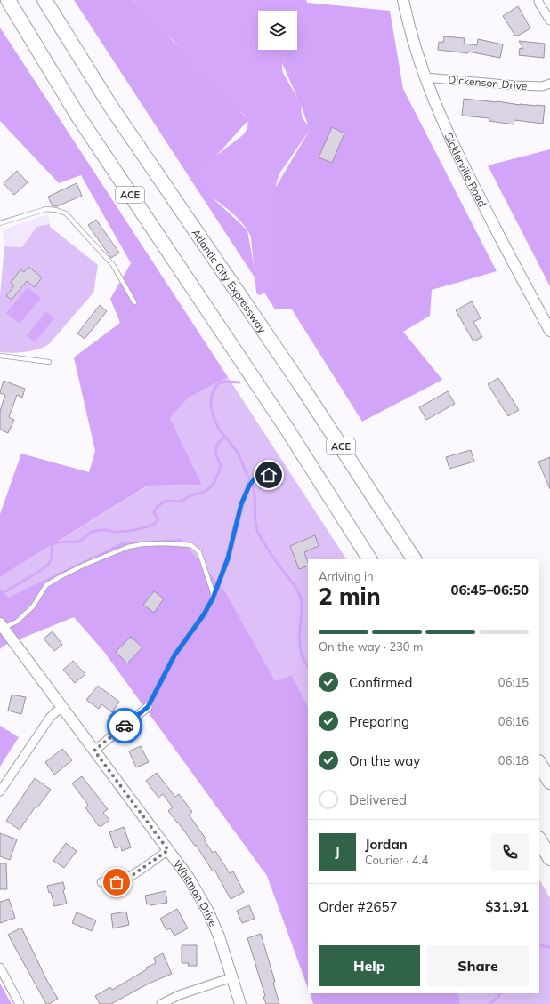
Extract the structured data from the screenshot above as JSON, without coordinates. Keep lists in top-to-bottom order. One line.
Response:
{"streets":{"highway":["ACE","Atlantic City Expressway"],"street":["Dickenson Drive","Sicklerville Road","Whitman Drive"]},"crossings":[["Dickenson Drive","Sicklerville Road"]],"page":{"heading":["2 min","Arriving in","06:45–06:50"],"panel":["Jordan","Courier · 4.4","Order #2657","$31.91"],"bar":"On the way · 230 m","list":[["Confirmed","06:15"],["Preparing","06:16"],["On the way","06:18"],"Delivered"],"round":"J","buttons":["Help","Share"]}}
